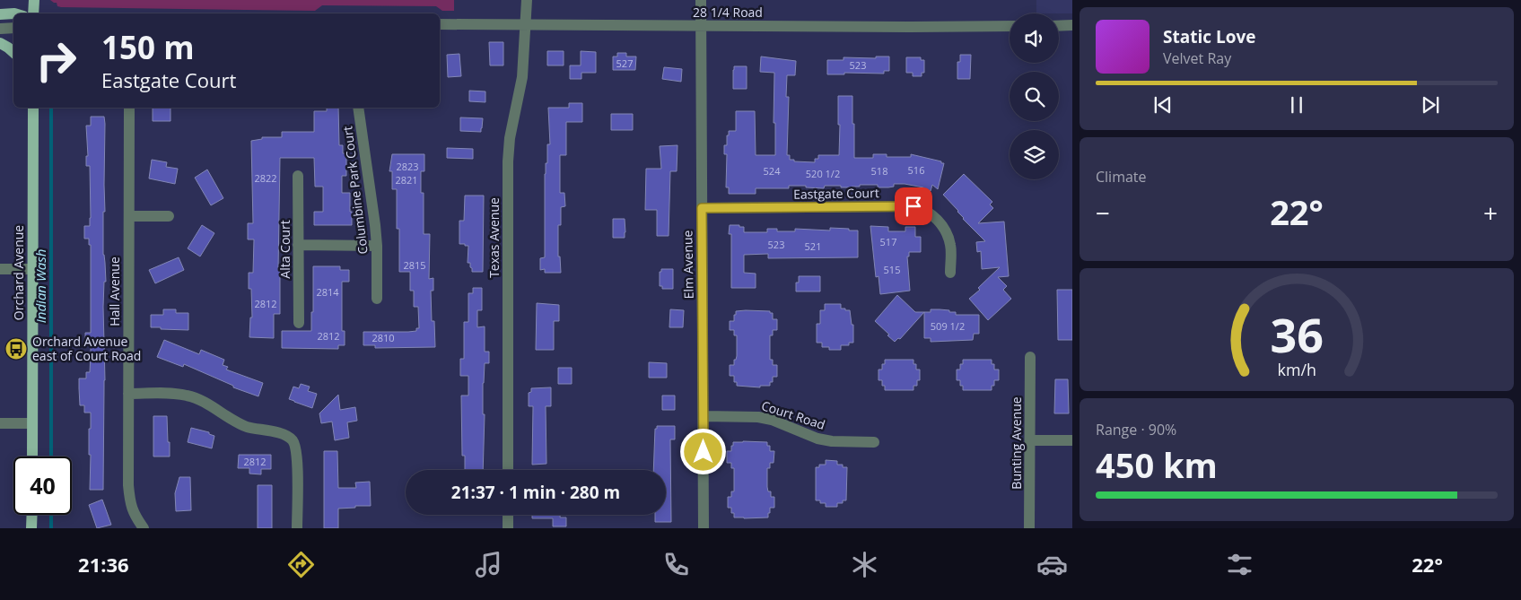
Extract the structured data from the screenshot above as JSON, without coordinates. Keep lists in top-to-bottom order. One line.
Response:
{"streets":{"main road":["Orchard Avenue"],"street":["28 1/4 Road","Columbine Park Court","Eastgate Court","Texas Avenue","Alta Court","Elm Avenue","Hall Avenue","Court Road","Bunting Avenue"]},"crossings":[["28 1/4 Road","Texas Avenue"],["28 1/4 Road","Elm Avenue"],["Eastgate Court","Elm Avenue"],["Elm Avenue","Court Road"]],"water":["Indian Wash"],"places":{"bus stop":["Orchard Avenue east of Court Road"]},"house_numbers":["527","523","2823","516","524","518","520 1/2","2822","2821","517","523","521","2815","515","2814","2812","509 1/2","2812","2810","2812"],"page":{"turn":["150 m","Eastgate Court"],"song":["Static Love","Velvet Ray"],"tile":["Climate",["Range · 90%","450 km"]],"heat":["−","22°","+"],"limit":"40","trip":"21:37 · 1 min · 280 m","tabs":["21:36","22°"],"gauge":["36","km/h"]}}
